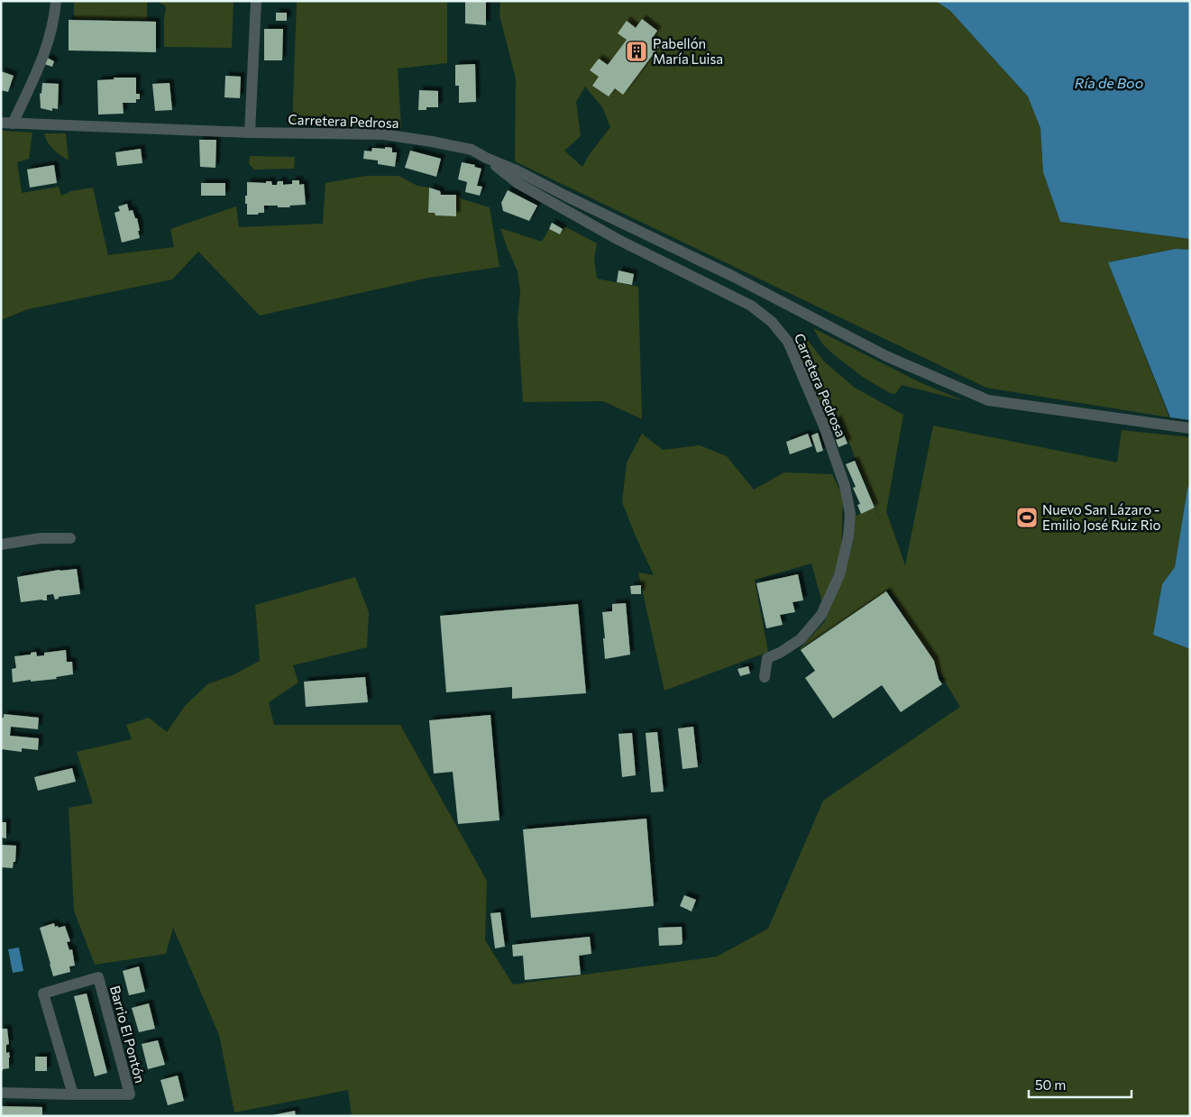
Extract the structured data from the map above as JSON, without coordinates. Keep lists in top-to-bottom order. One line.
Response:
{"streets":{"street":["Carretera Pedrosa","Barrio El Pontón"]},"water":["Ría de Boo"],"places":{"building":["Pabellón María Luisa"],"sports":["Nuevo San Lázaro - Emilio José Ruiz Rio"]},"scale_bar":"50 m"}
